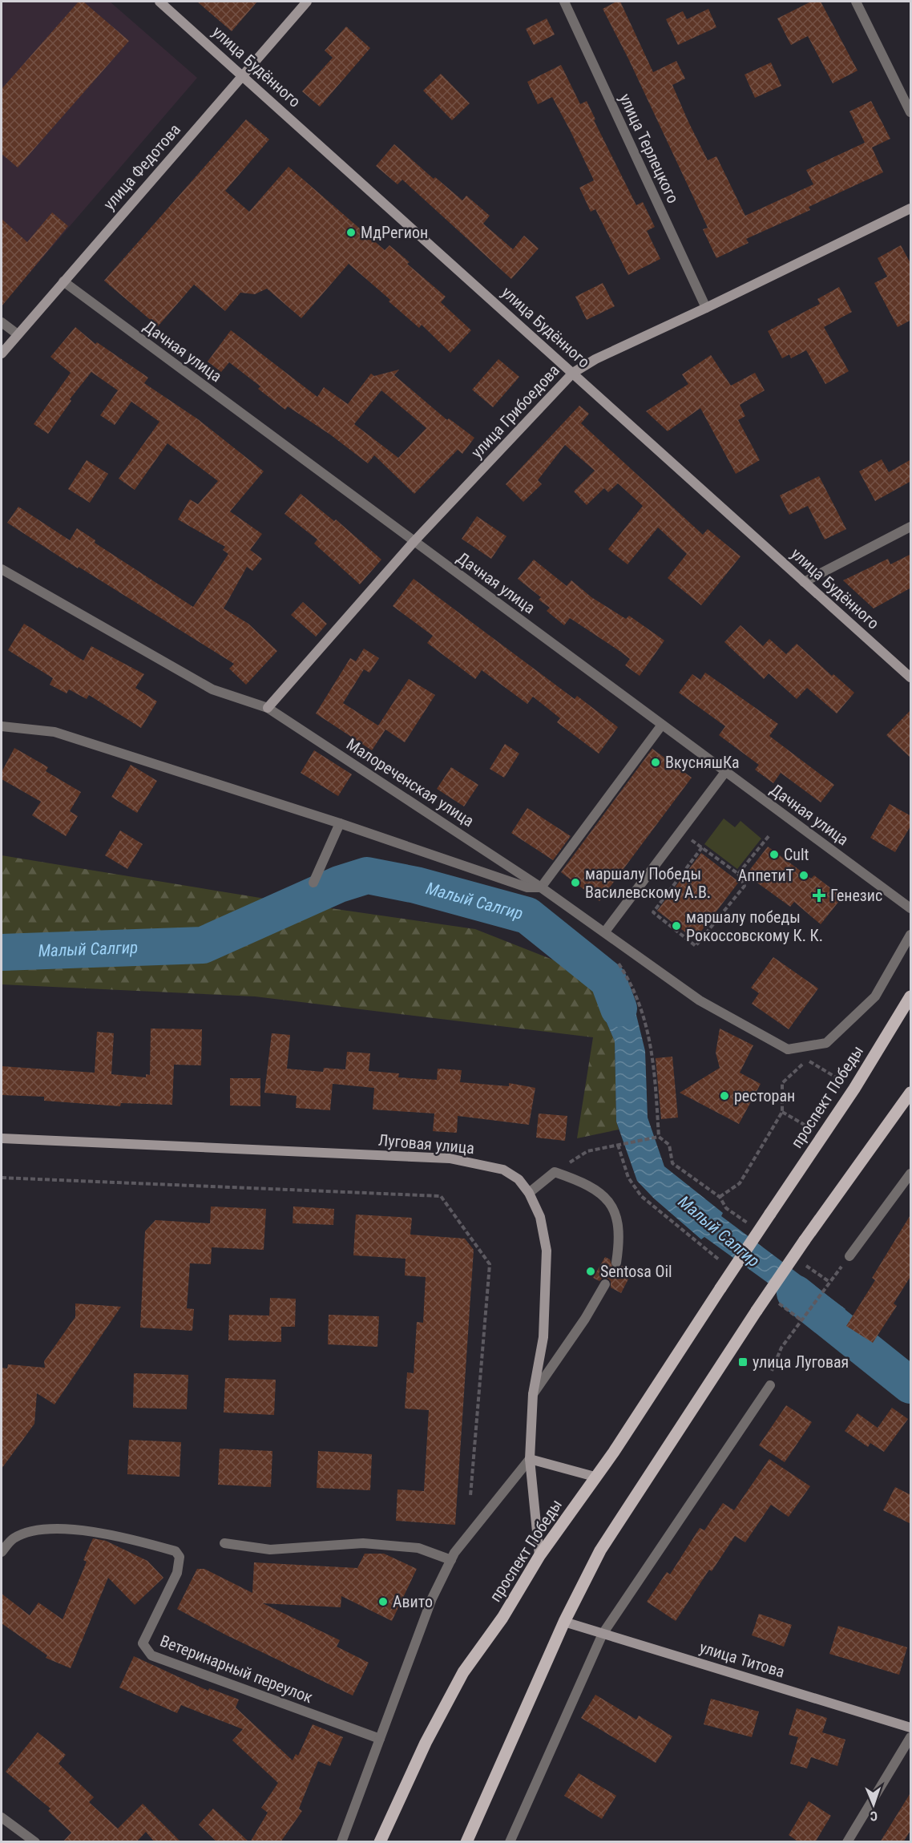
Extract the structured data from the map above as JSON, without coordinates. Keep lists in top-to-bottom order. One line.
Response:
{"streets":{"main road":["проспект Победы"],"street":["улица Будённого","улица Терлецкого","улица Федотова","Дачная улица","улица Грибоедова","Малореченская улица","Луговая улица","улица Титова","Ветеринарный переулок"]},"crossings":[["улица Будённого","улица Федотова"],["улица Будённого","улица Грибоедова"],["улица Терлецкого","улица Грибоедова"],["улица Федотова","Дачная улица"],["Дачная улица","улица Грибоедова"],["улица Грибоедова","Малореченская улица"],["проспект Победы","Луговая улица"]],"water":["Малый Салгир"],"places":{"other":["МдРегион","ВкусняшКа","Cult","АппетиТ","маршалу Победы Василевскому А.В.","маршалу победы Рокоссовскому К. К.","ресторан","Sentosa Oil","Авито"],"health":["Генезис"],"transit":["улица Луговая"]},"north":"bottom"}
